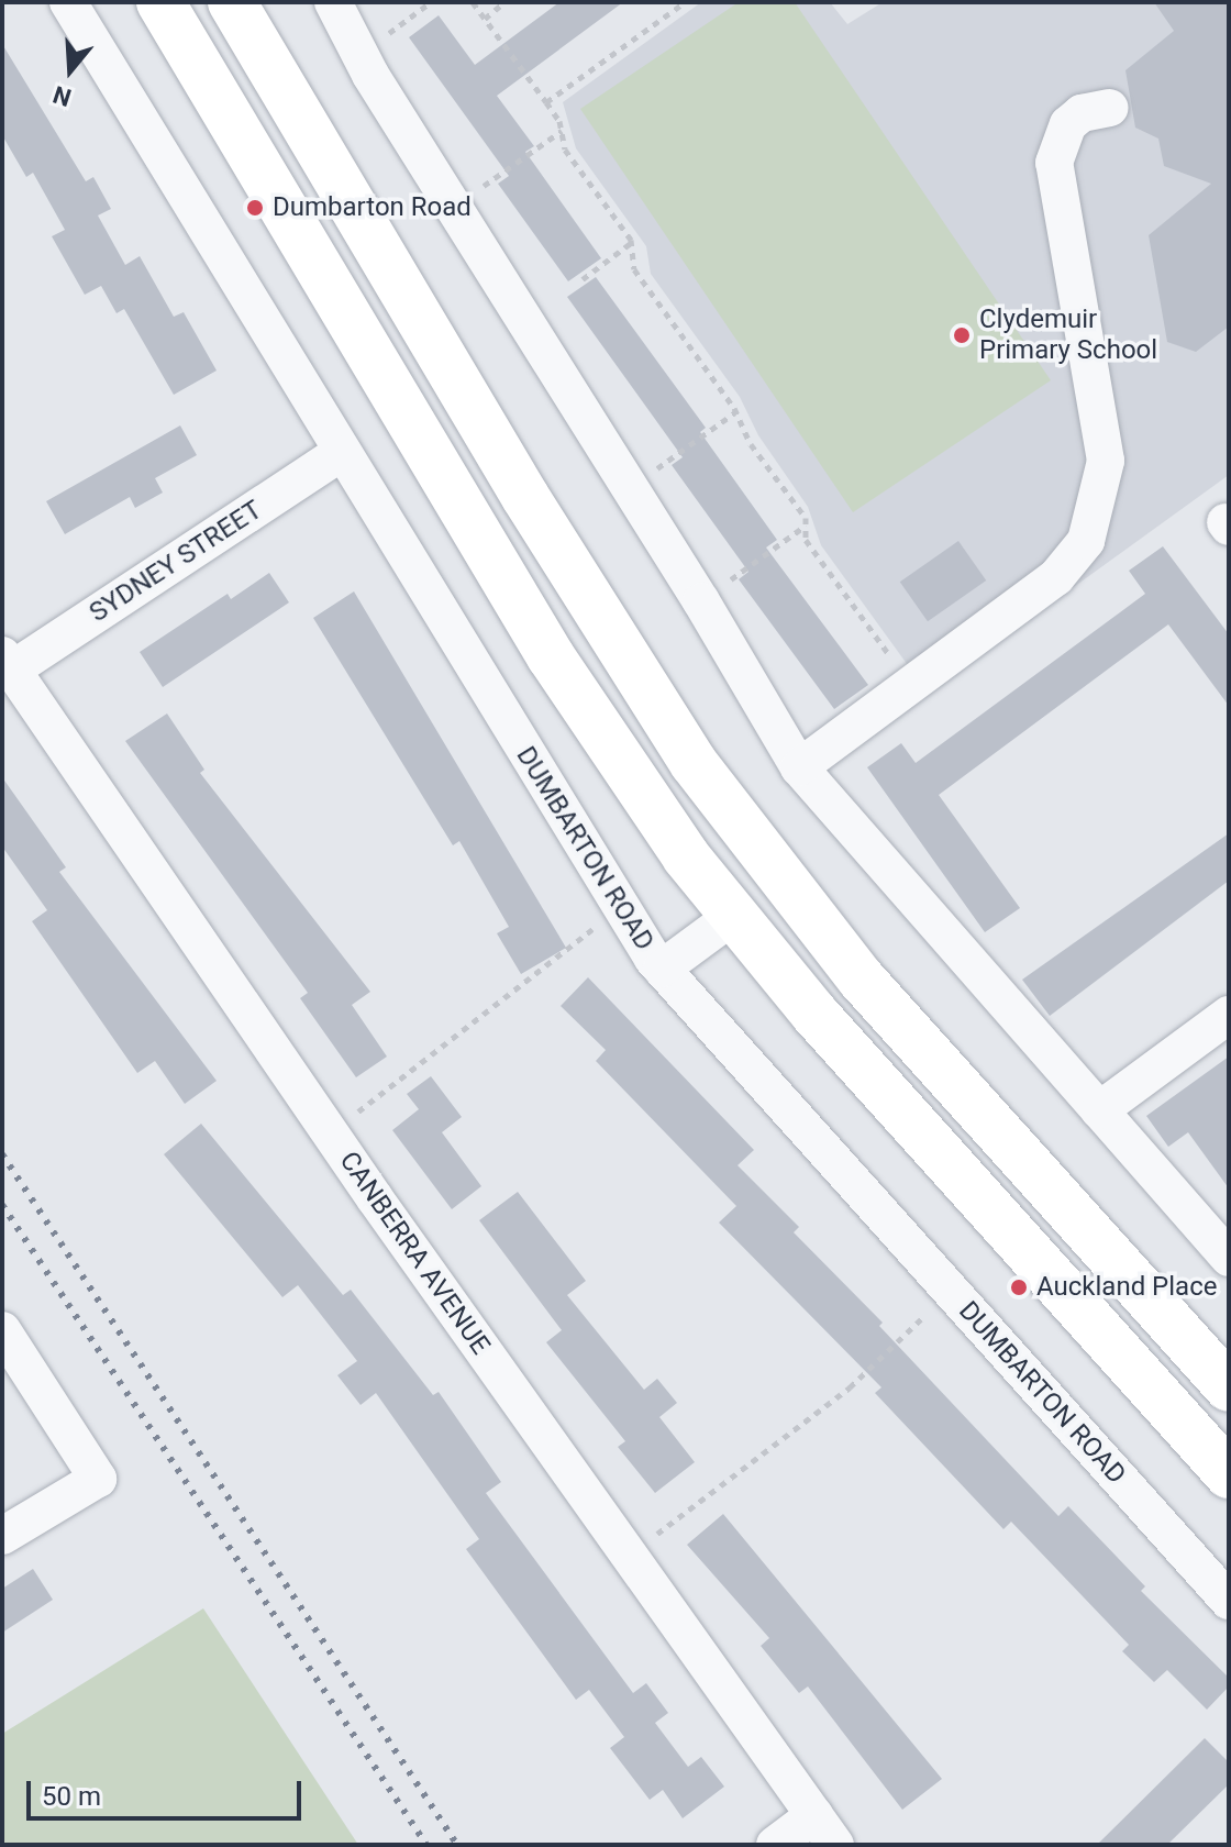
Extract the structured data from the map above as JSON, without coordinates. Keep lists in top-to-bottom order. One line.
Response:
{"streets":{"street":["SYDNEY STREET","DUMBARTON ROAD","CANBERRA AVENUE"]},"crossings":[["SYDNEY STREET","DUMBARTON ROAD"],["SYDNEY STREET","CANBERRA AVENUE"]],"places":["Dumbarton Road","Clydemuir Primary School","Auckland Place"],"scale_bar":"50 m","north":"bottom"}
